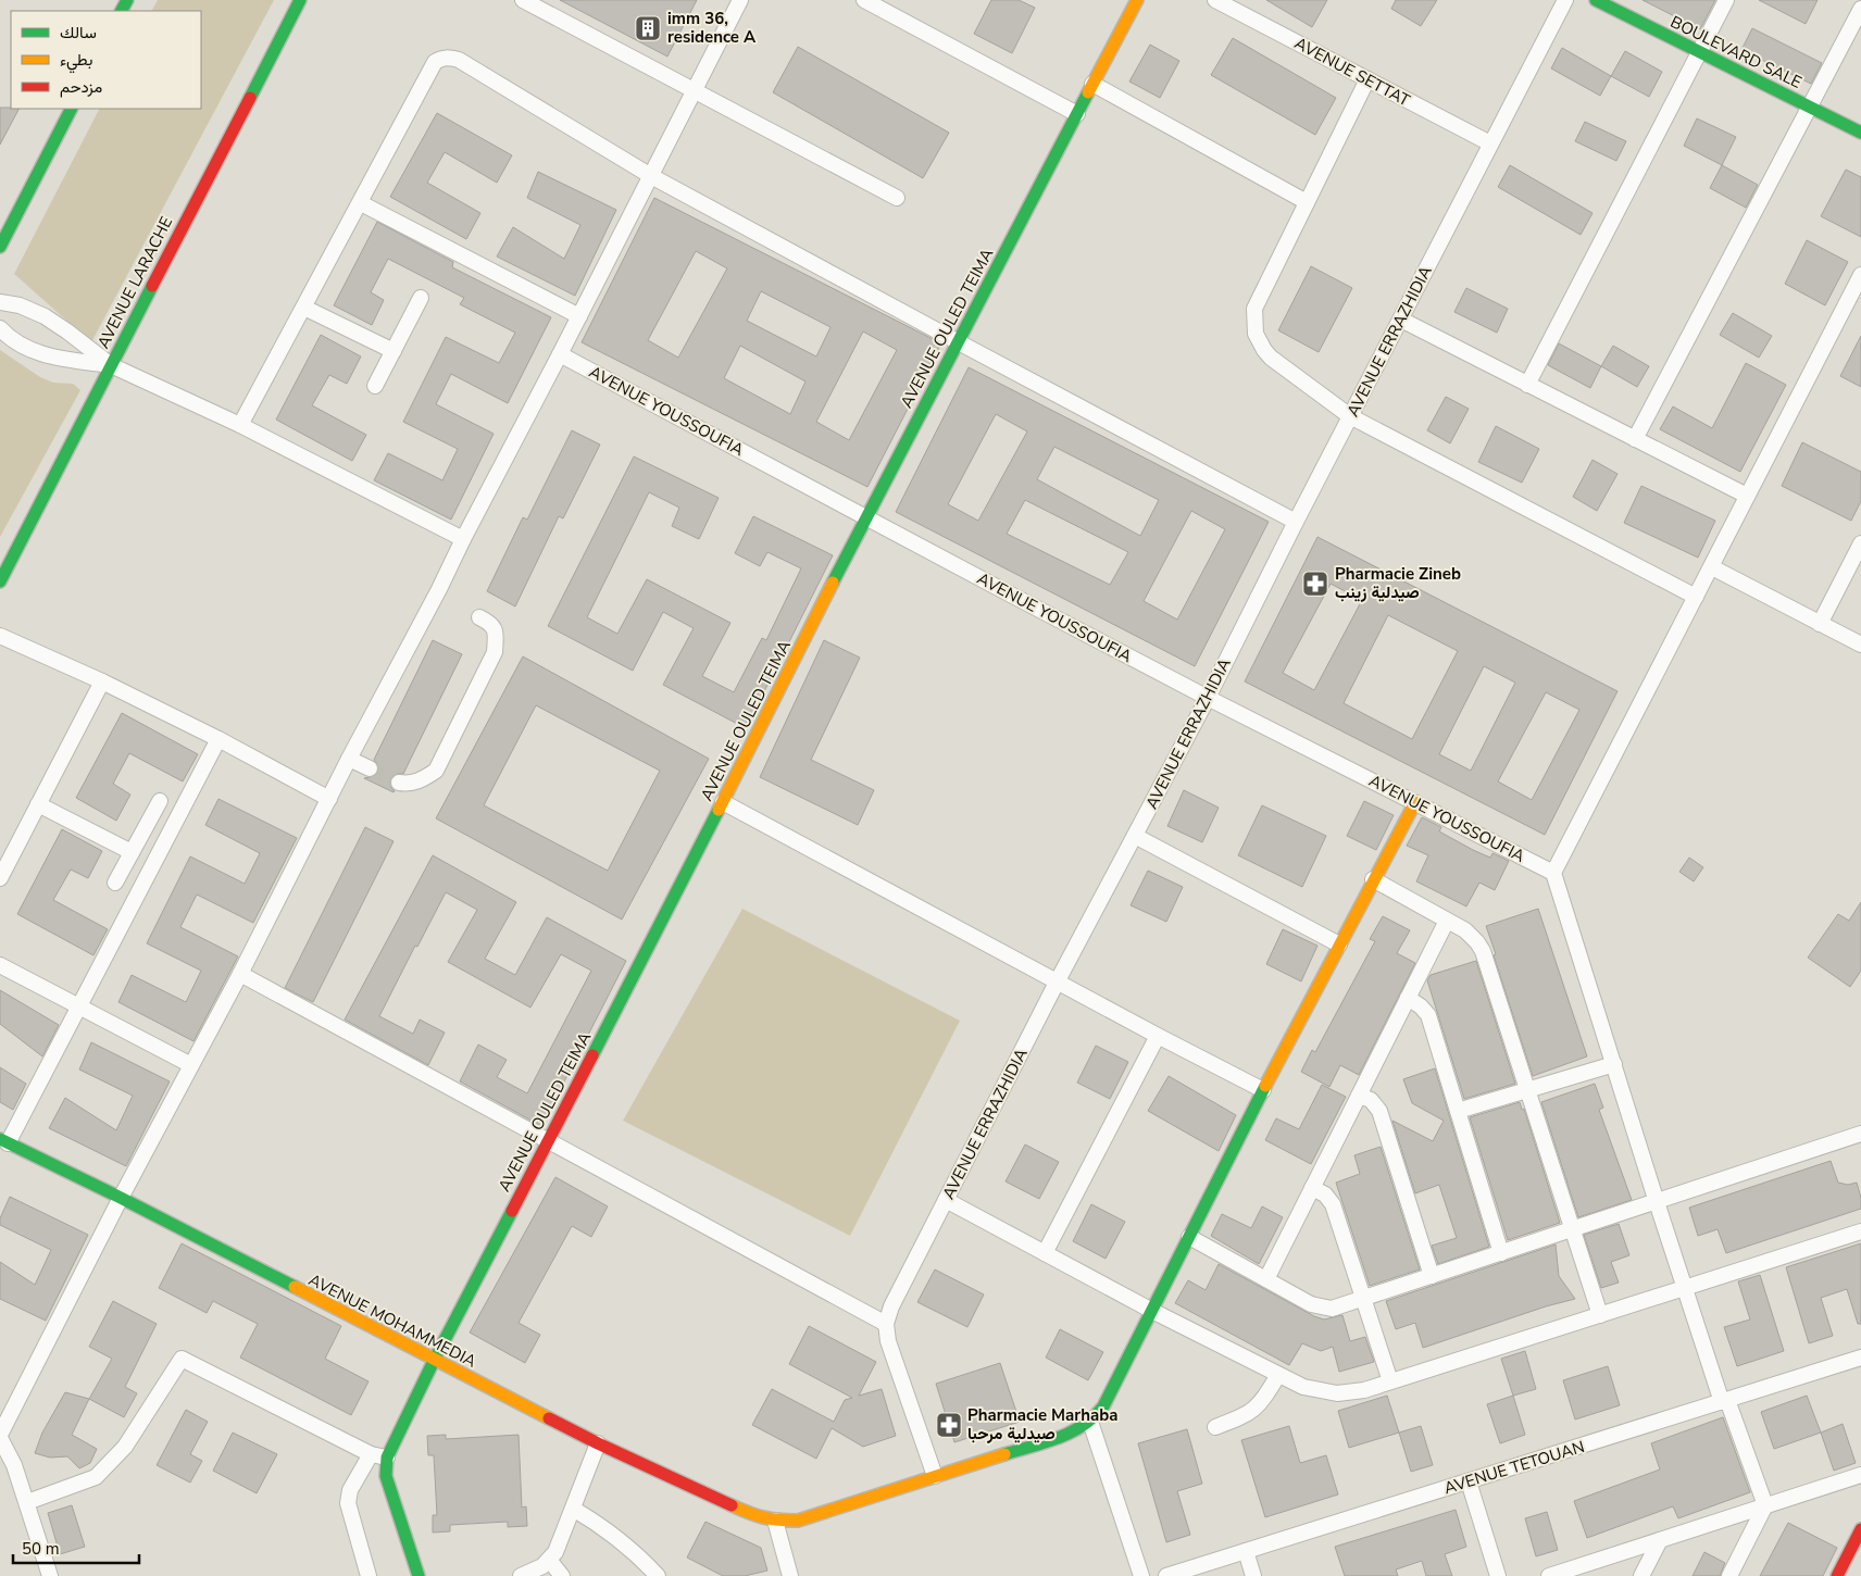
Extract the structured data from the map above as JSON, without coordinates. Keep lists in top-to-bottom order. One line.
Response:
{"streets":{"street":["BOULEVARD SALE","AVENUE SETTAT","AVENUE LARACHE","AVENUE OULED TEIMA","AVENUE ERRAZHIDIA","AVENUE YOUSSOUFIA","AVENUE MOHAMMEDIA","AVENUE TETOUAN"]},"crossings":[["AVENUE SETTAT","AVENUE ERRAZHIDIA"],["AVENUE OULED TEIMA","AVENUE YOUSSOUFIA"],["AVENUE OULED TEIMA","AVENUE MOHAMMEDIA"],["AVENUE ERRAZHIDIA","AVENUE YOUSSOUFIA"]],"places":{"building":["imm 36, residence A"],"pharmacy":["Pharmacie Zineb صيدلية زينب","Pharmacie Marhaba صيدلية مرحبا"]},"legend":["سالك","بطيء","مزدحم"],"scale_bar":"50 m"}
